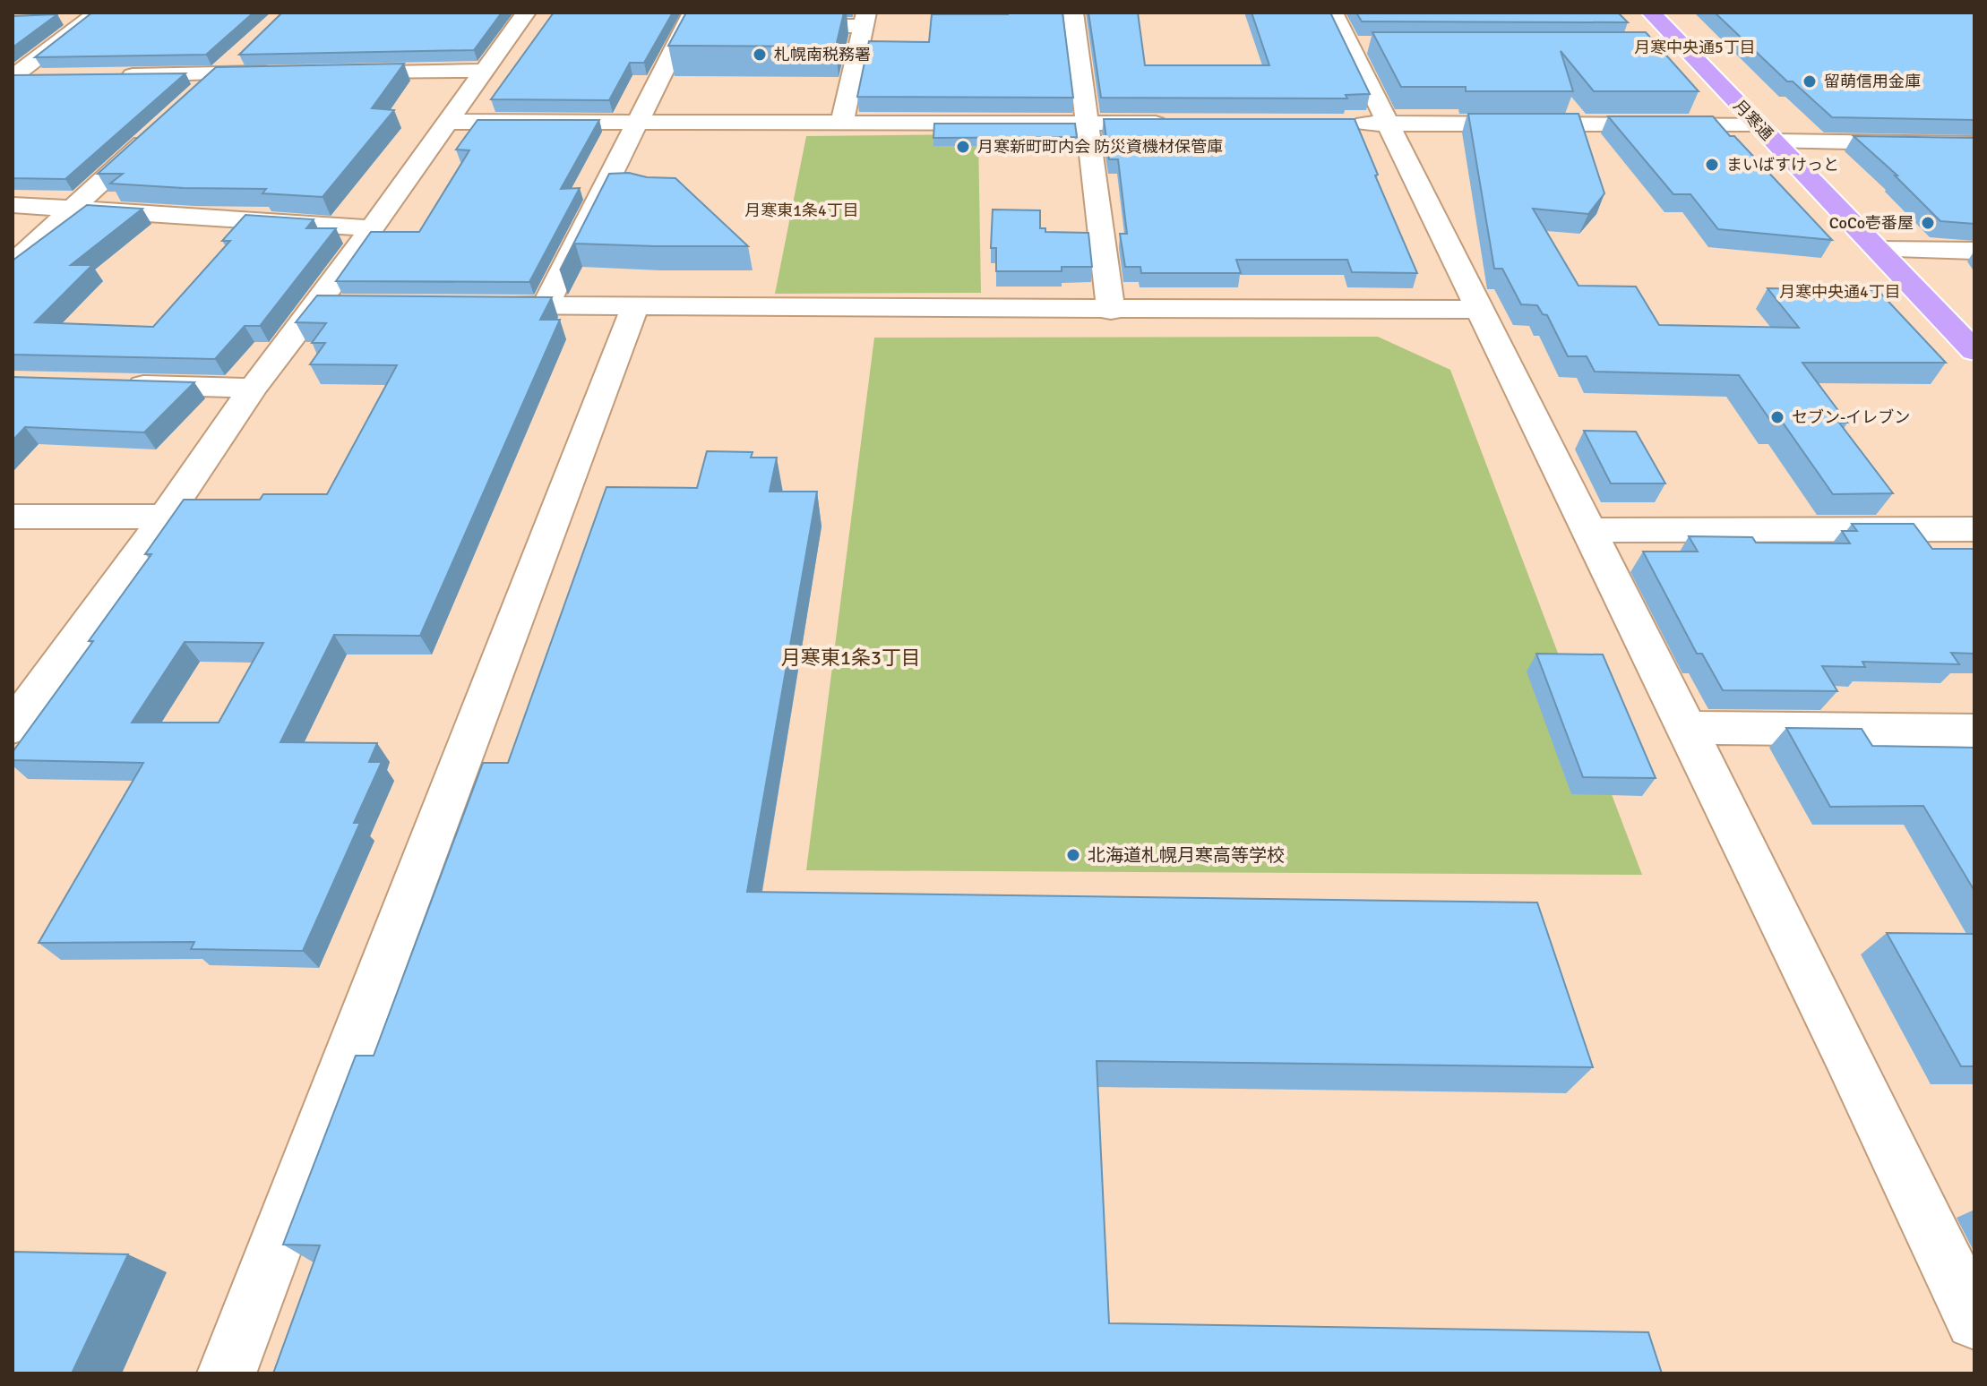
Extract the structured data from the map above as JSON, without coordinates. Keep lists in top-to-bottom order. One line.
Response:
{"streets":{"highway":["月寒通"]},"districts":["月寒中央通5丁目","月寒東1条4丁目","月寒中央通4丁目","月寒東1条3丁目"],"places":["札幌南税務署","留萌信用金庫","月寒新町町内会 防災資機材保管庫","まいばすけっと","CoCo壱番屋","セブン-イレブン","北海道札幌月寒高等学校"]}
